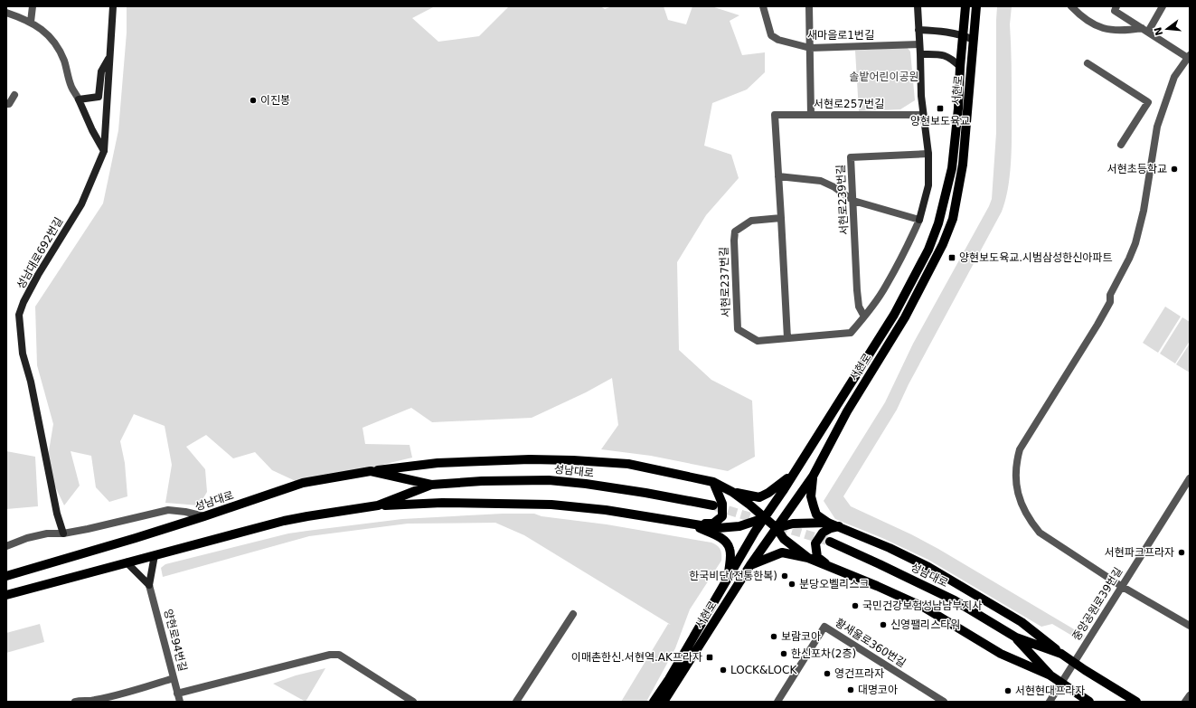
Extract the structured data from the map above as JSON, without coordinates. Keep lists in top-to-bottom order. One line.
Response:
{"streets":{"main road":["서현로","성남대로"],"street":["새마을로1번길","서현로257번길","서현로239번길","성남대로692번길","서현로237번길","중앙공원로39번길","양현로94번길","황새울로360번길"]},"crossings":[["서현로239번길","서현로237번길"]],"parks":["솔밭어린이공원"],"places":{"other":["이진봉","서현초등학교","서현파크프라자","한국비단(전통한복)","분당오벨리스크","국민건강보험성남남부지사","신영팰리스타워","보람코아","한신포차(2층)","LOCK&LOCK","영건프라자","대명코아","서현현대프라자"],"transit":["양현보도육교","양현보도육교.시범삼성한신아파트","이매촌한신.서현역.AK프라자"]},"north":"left"}
